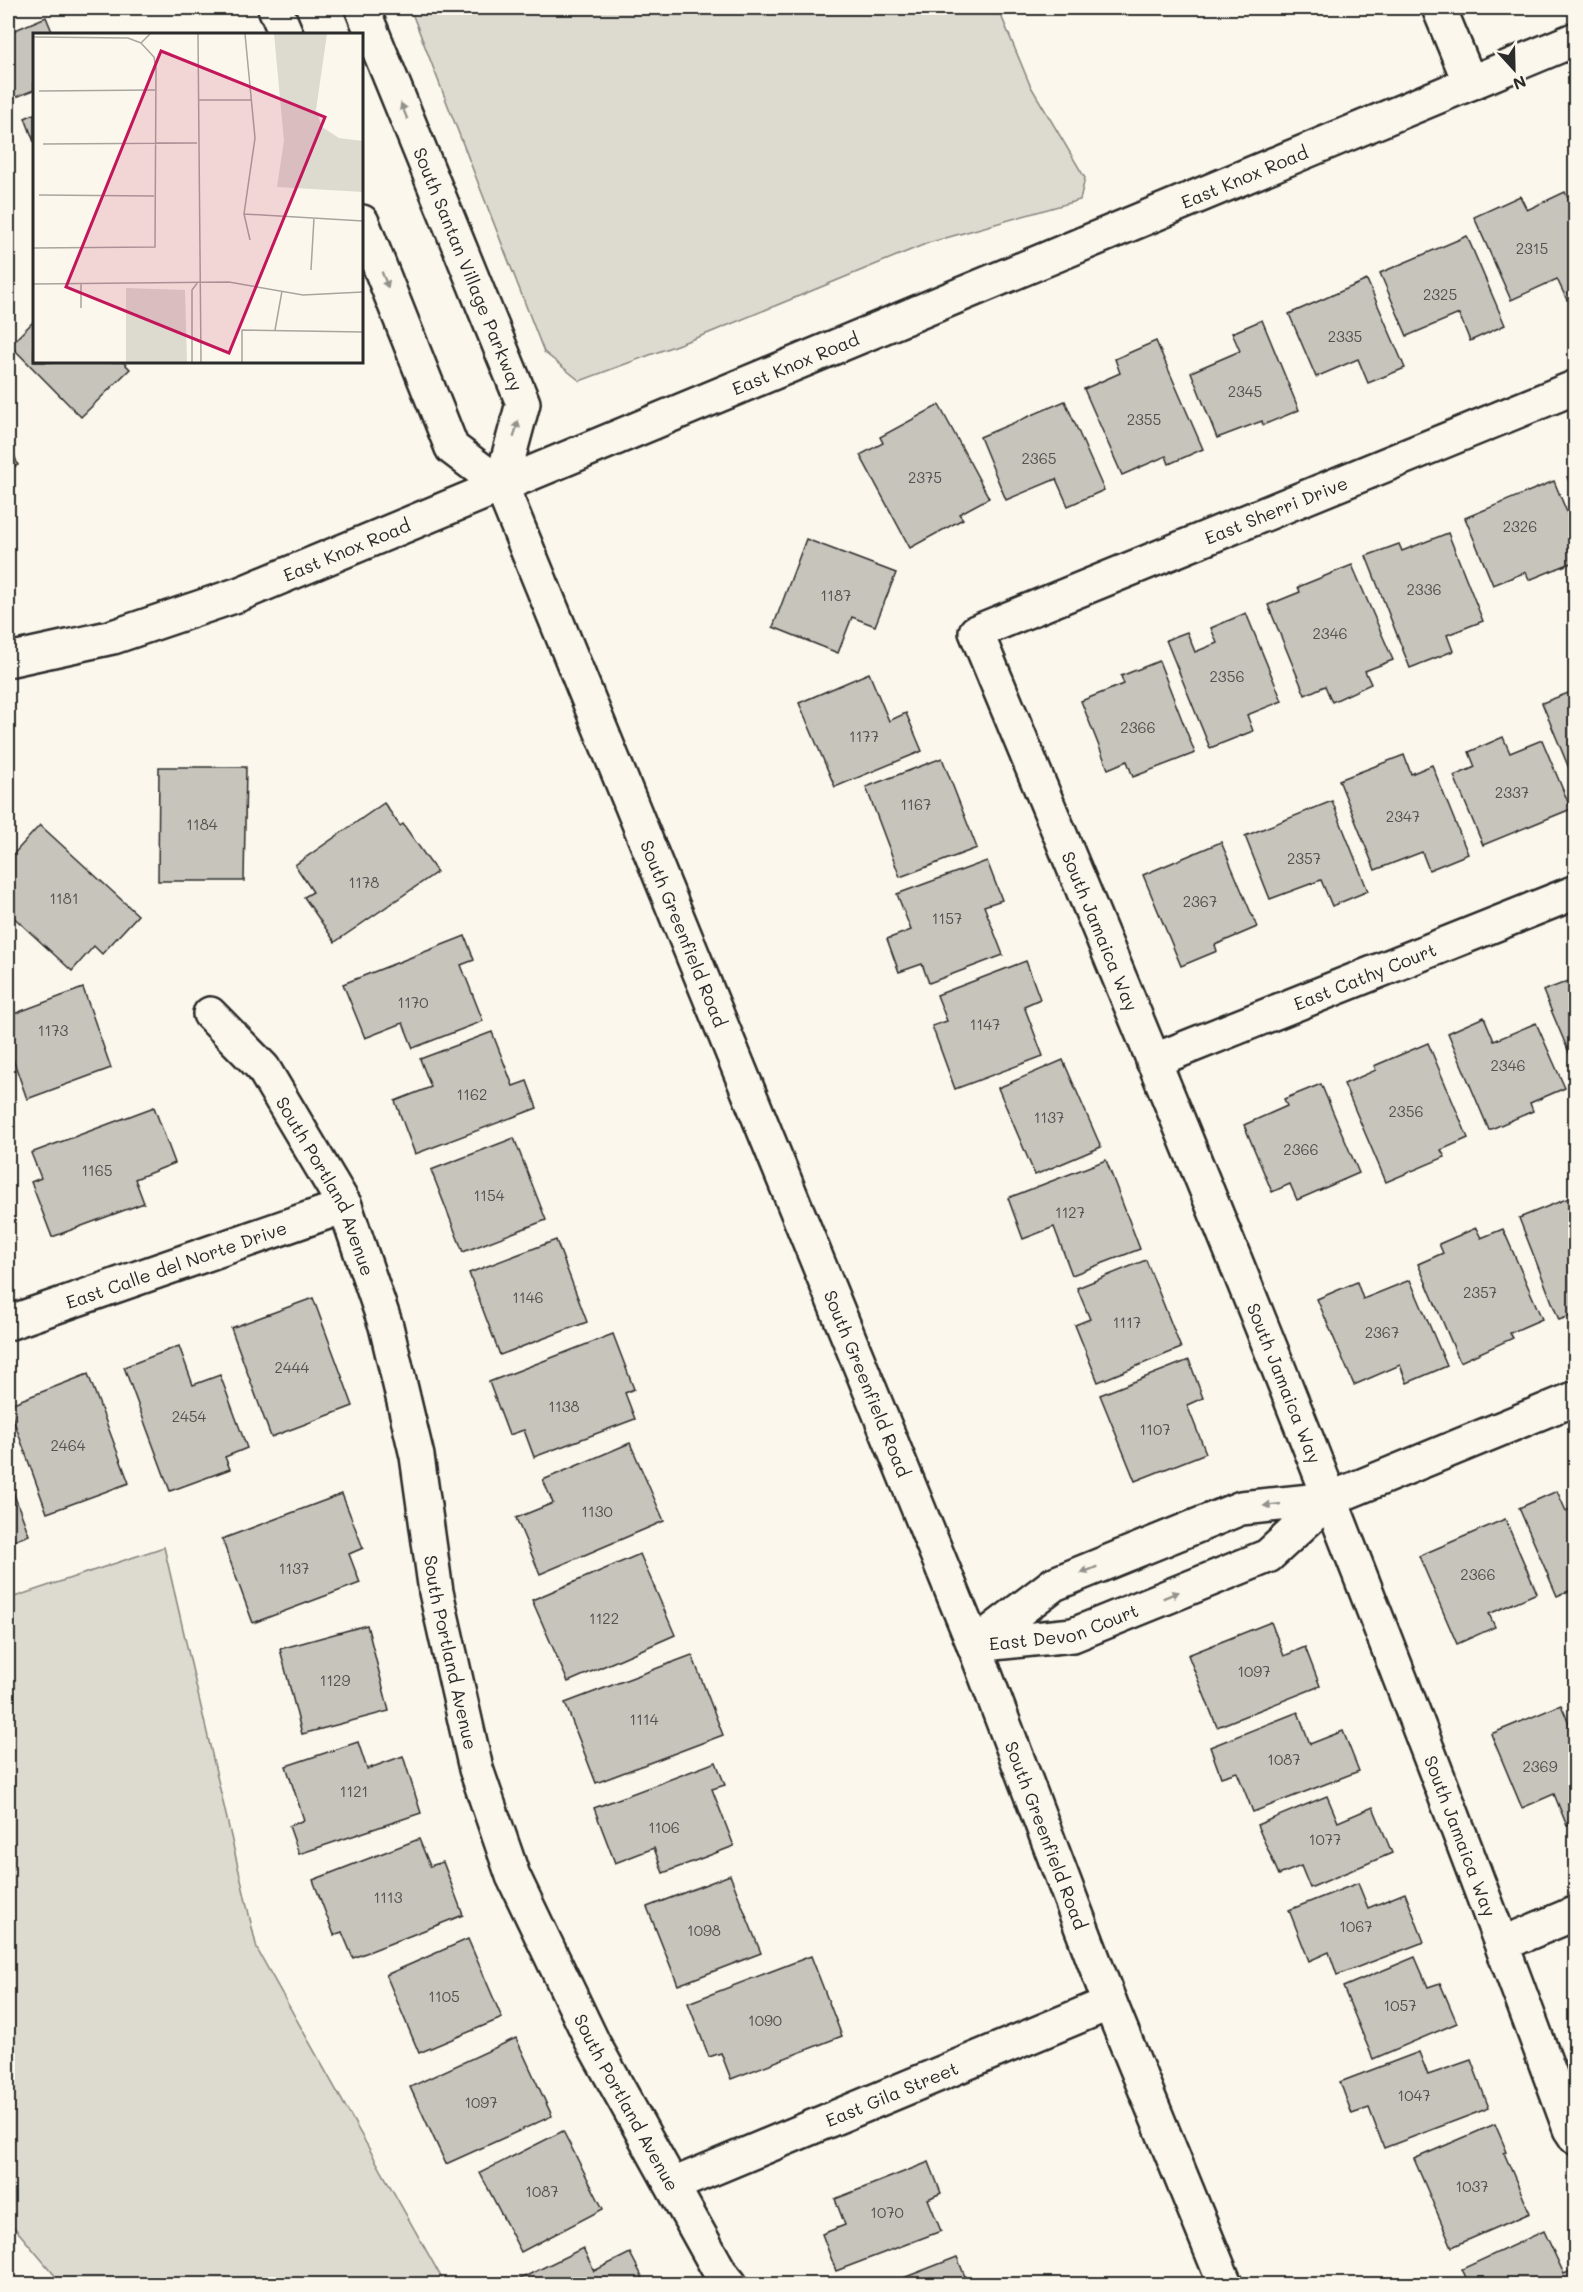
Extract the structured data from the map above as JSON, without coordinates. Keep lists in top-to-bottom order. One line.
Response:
{"streets":{"street":["East Knox Road","South Santan Village Parkway","East Sherri Drive","South Jamaica Way","South Greenfield Road","East Cathy Court","South Portland Avenue","East Calle del Norte Drive","East Devon Court","East Gila Street"]},"crossings":[["East Knox Road","South Santan Village Parkway"],["East Knox Road","South Greenfield Road"],["South Santan Village Parkway","South Greenfield Road"],["East Sherri Drive","South Jamaica Way"],["South Jamaica Way","East Cathy Court"],["South Jamaica Way","East Devon Court"],["South Greenfield Road","East Devon Court"],["South Greenfield Road","East Gila Street"],["South Portland Avenue","East Calle del Norte Drive"],["South Portland Avenue","East Gila Street"]],"house_numbers":["2315","2325","2335","2345","2355","2365","2375","2326","2336","1187","2346","2356","2366","1177","2337","1167","2347","1184","2357","1178","1181","2367","1157","1170","1147","1173","2346","1162","2356","1137","2366","1165","1154","1127","2357","1146","1117","2367","2444","1138","2454","1107","2464","1130","1137","2366","1122","1097","1129","1114","1087","2369","1121","1106","1077","1113","1067","1098","1105","1057","1090","1047","1097","1037","1087","1070"],"north":"bottom"}
